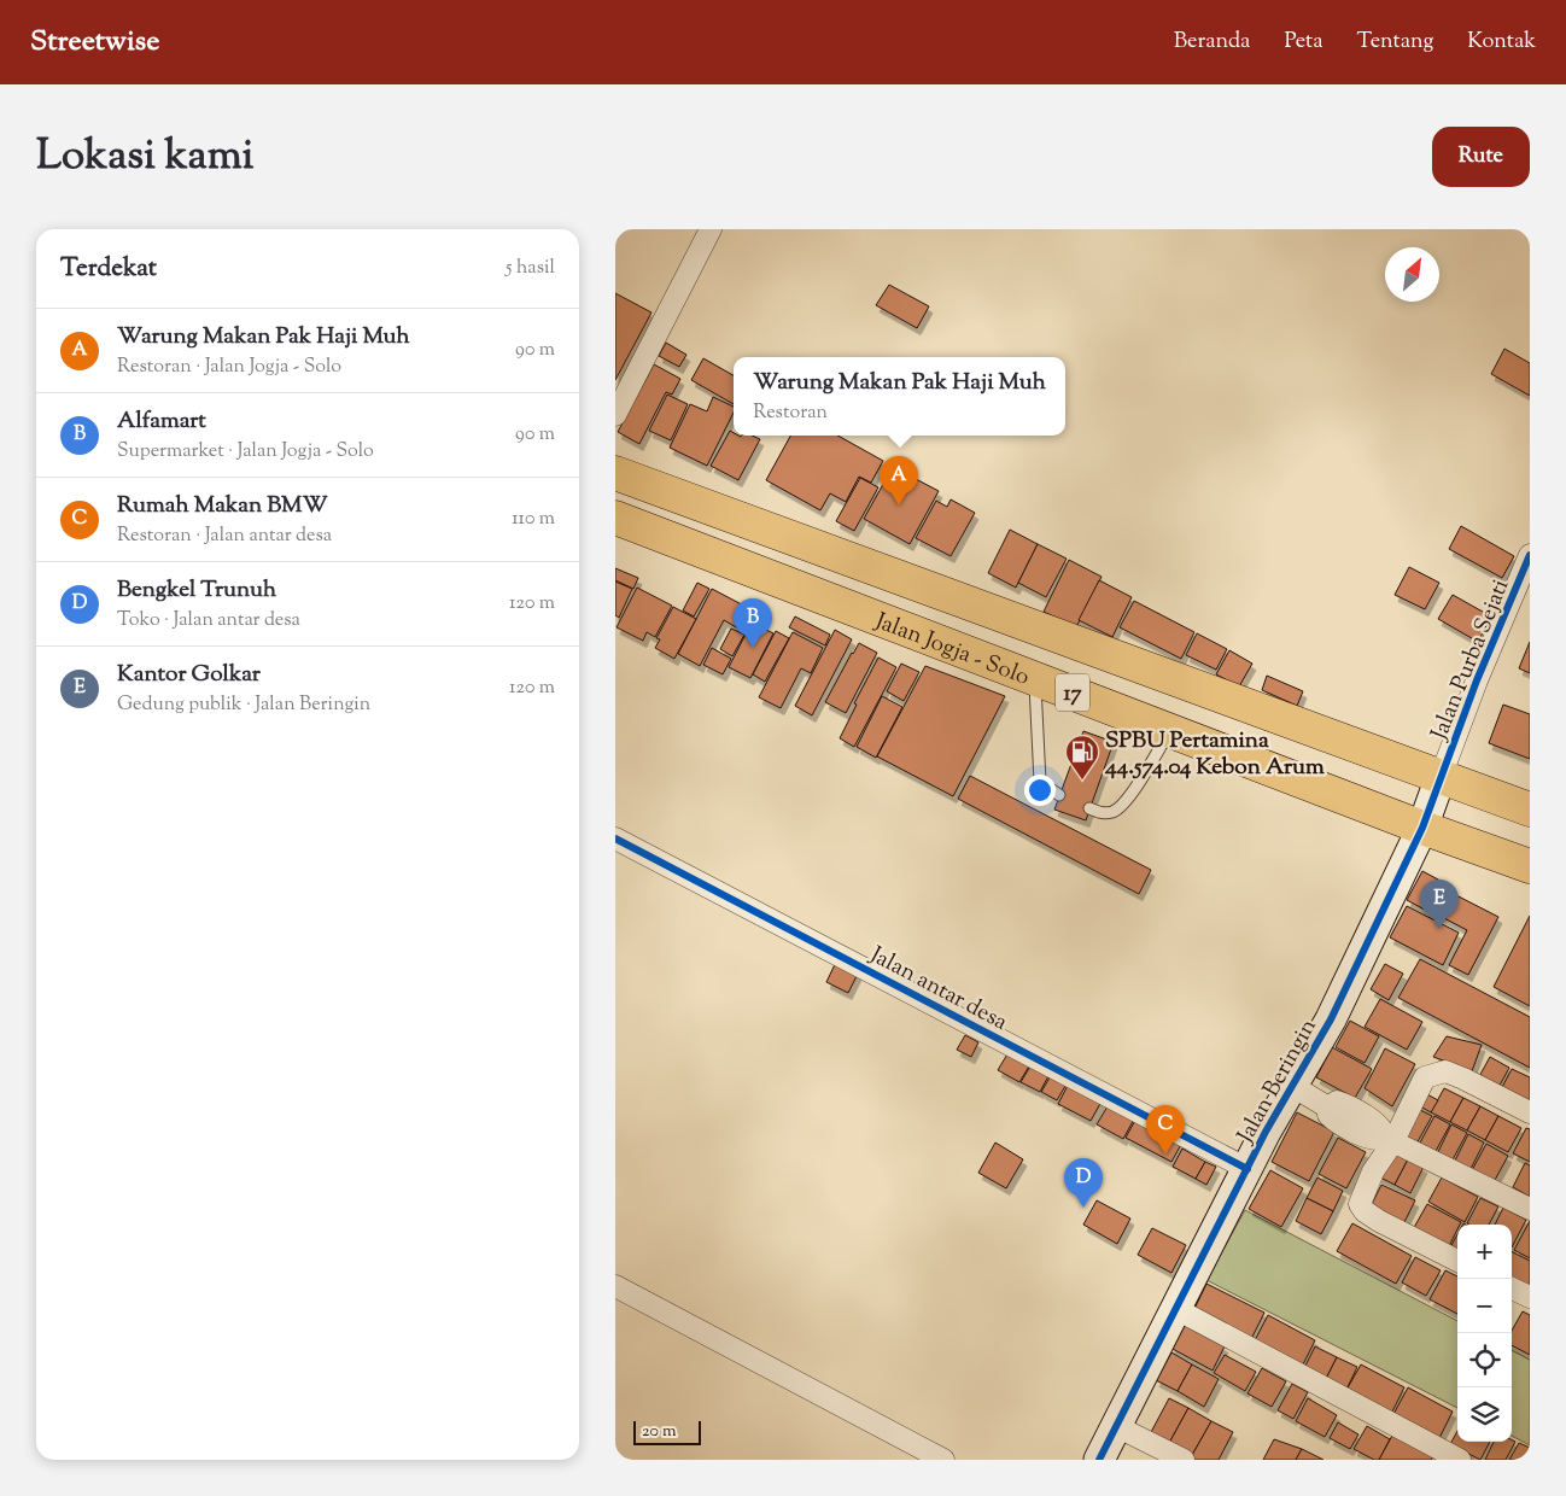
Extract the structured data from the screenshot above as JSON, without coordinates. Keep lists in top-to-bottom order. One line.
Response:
{"streets":{"highway":["Jalan Jogja - Solo","17"],"street":["Jalan Purba Sejati","Jalan antar desa","Jalan Beringin"]},"crossings":[["Jalan Jogja - Solo","Jalan Purba Sejati"],["Jalan Jogja - Solo","Jalan Beringin"],["Jalan Purba Sejati","Jalan Beringin"],["Jalan antar desa","Jalan Beringin"]],"places":{"fuel station":["SPBU Pertamina 44.574.04 Kebon Arum"]},"scale_bar":"20 m","north":"top right","page":{"header":"Streetwise","nav":["Beranda","Peta","Tentang","Kontak"],"title":"Lokasi kami","buttons":"Rute","heading":["Terdekat","5 hasil"],"list":[{"mark":"A","name":"Warung Makan Pak Haji Muh","note":"Restoran · Jalan Jogja - Solo","value":"90 m"},{"mark":"B","name":"Alfamart","note":"Supermarket · Jalan Jogja - Solo","value":"90 m"},{"mark":"C","name":"Rumah Makan BMW","note":"Restoran · Jalan antar desa","value":"110 m"},{"mark":"D","name":"Bengkel Trunuh","note":"Toko · Jalan antar desa","value":"120 m"},{"mark":"E","name":"Kantor Golkar","note":"Gedung publik · Jalan Beringin","value":"120 m"}],"popup":["Warung Makan Pak Haji Muh","Restoran"],"pins":["A","B","E","C","D"],"map_buttons":["+","−"],"scale":"20 m"}}
